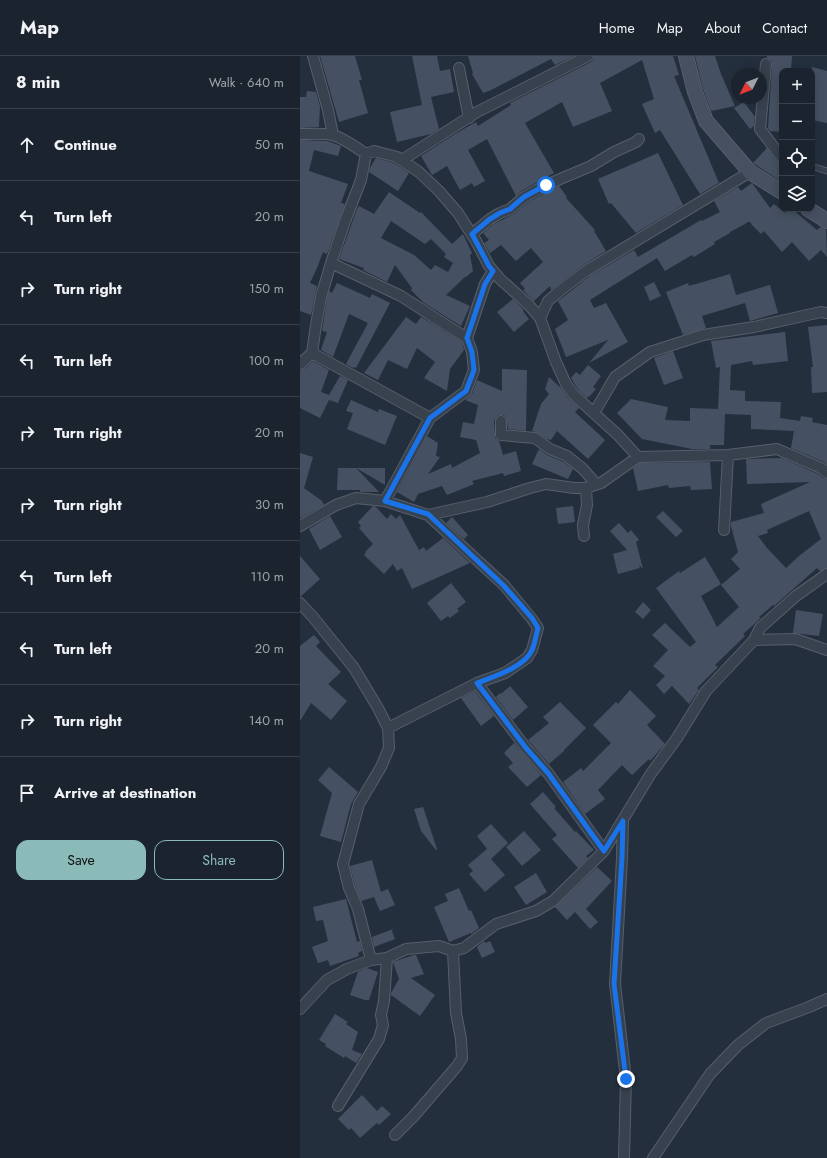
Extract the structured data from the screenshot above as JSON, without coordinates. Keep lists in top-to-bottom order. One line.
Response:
{"north":"bottom left","page":{"header":"Map","nav":["Home","Map","About","Contact"],"heading":["8 min","Walk · 640 m"],"map_buttons":["+","−"],"list":[["Continue","50 m"],["Turn left","20 m"],["Turn right","150 m"],["Turn left","100 m"],["Turn right","20 m"],["Turn right","30 m"],["Turn left","110 m"],["Turn left","20 m"],["Turn right","140 m"],"Arrive at destination"],"buttons":["Save","Share"]}}
